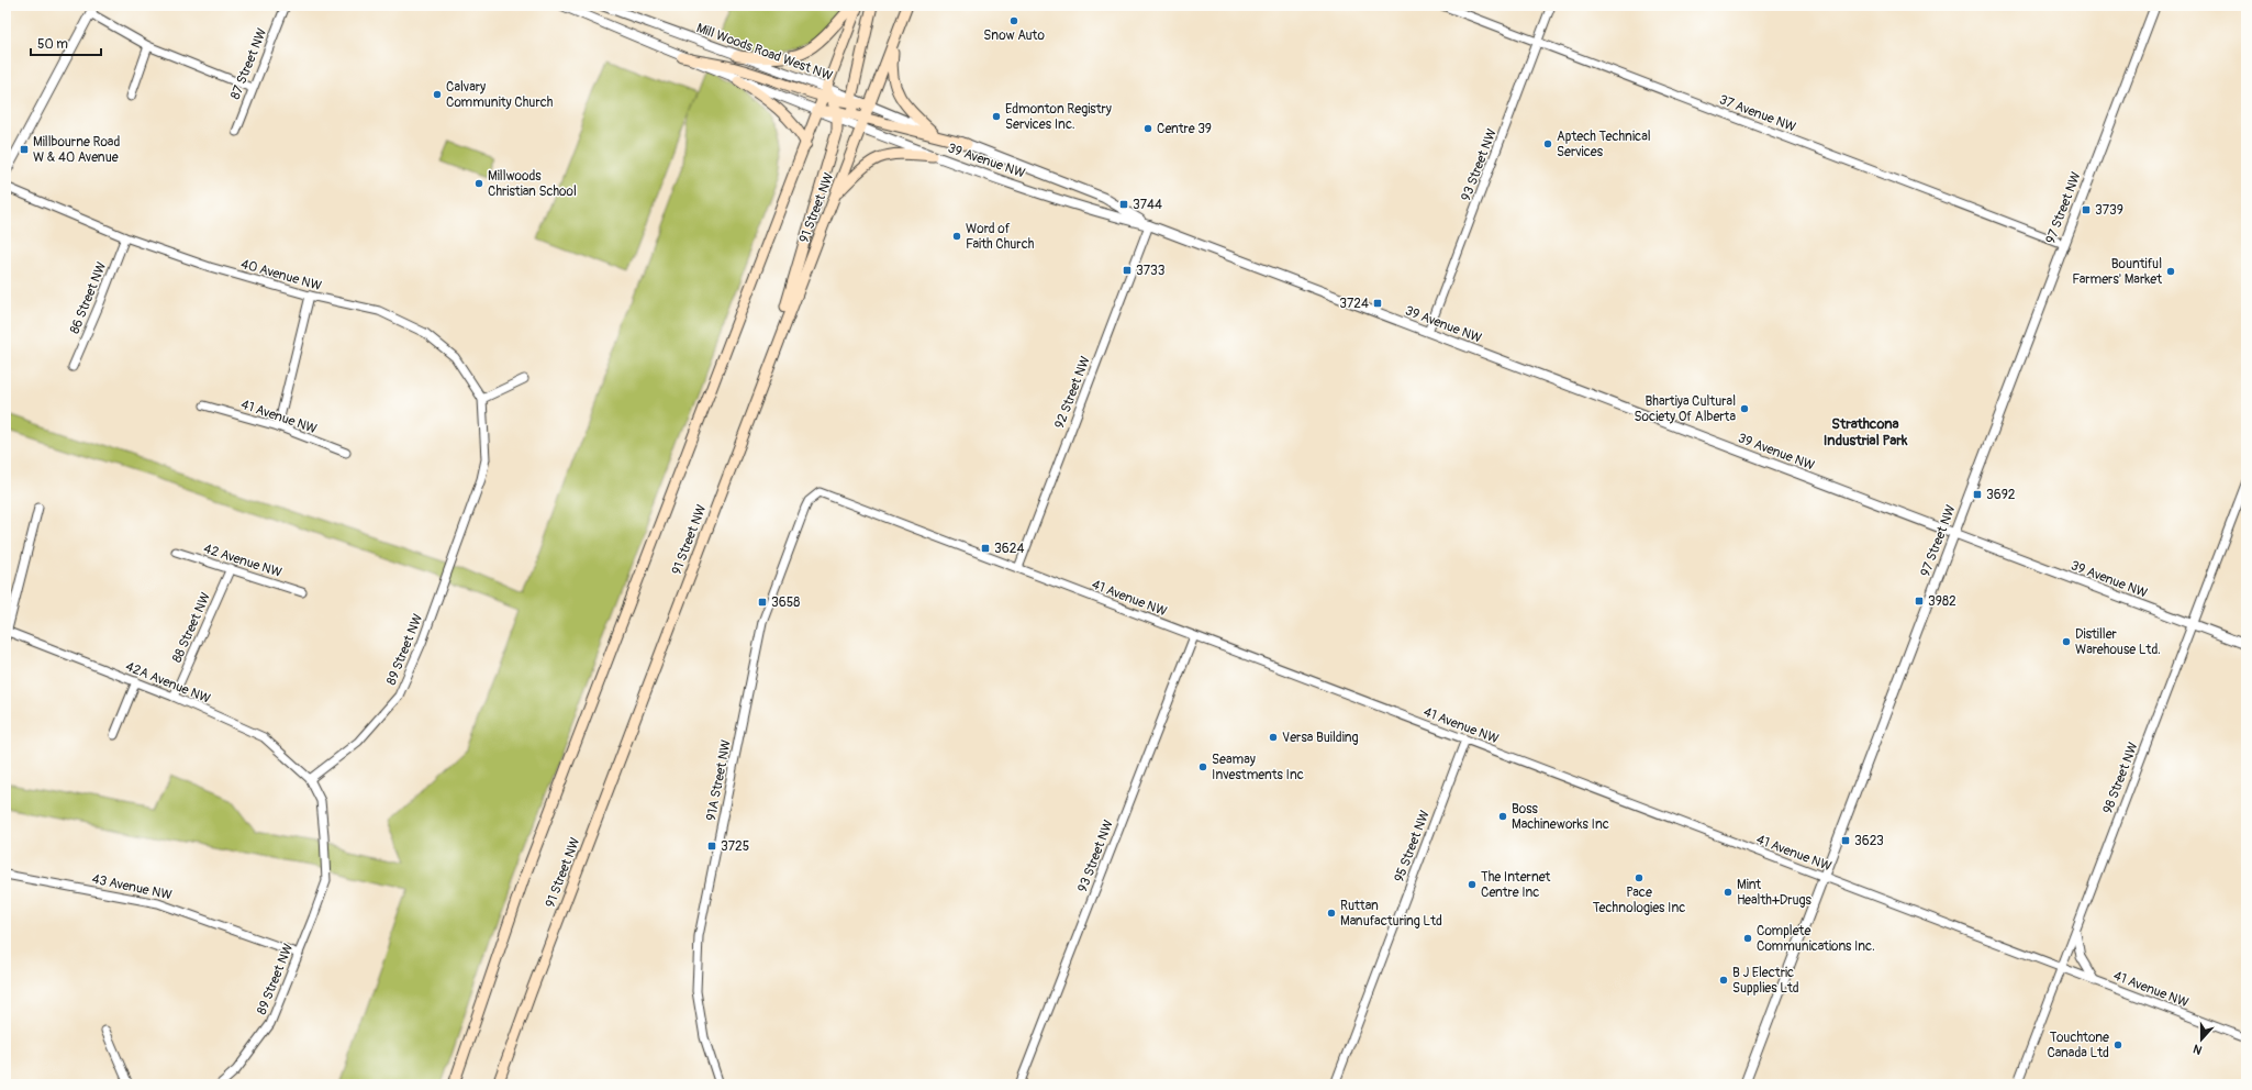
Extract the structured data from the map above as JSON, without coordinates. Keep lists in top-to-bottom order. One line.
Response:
{"streets":{"main road":["91 Street NW"],"street":["Mill Woods Road West NW","87 Street NW","37 Avenue NW","39 Avenue NW","93 Street NW","97 Street NW","40 Avenue NW","86 Street NW","92 Street NW","41 Avenue NW","42 Avenue NW","88 Street NW","89 Street NW","42A Avenue NW","98 Street NW","91A Street NW","95 Street NW","43 Avenue NW"]},"crossings":[["37 Avenue NW","93 Street NW"],["37 Avenue NW","97 Street NW"],["39 Avenue NW","93 Street NW"],["39 Avenue NW","91 Street NW"],["39 Avenue NW","97 Street NW"],["39 Avenue NW","92 Street NW"],["39 Avenue NW","98 Street NW"],["93 Street NW","41 Avenue NW"],["97 Street NW","41 Avenue NW"],["40 Avenue NW","86 Street NW"],["40 Avenue NW","89 Street NW"],["92 Street NW","41 Avenue NW"],["41 Avenue NW","98 Street NW"],["41 Avenue NW","91A Street NW"],["41 Avenue NW","95 Street NW"],["42 Avenue NW","88 Street NW"],["88 Street NW","42A Avenue NW"],["89 Street NW","42A Avenue NW"],["89 Street NW","43 Avenue NW"]],"districts":["Strathcona Industrial Park"],"places":{"other":["Snow Auto","Calvary Community Church","Edmonton Registry Services Inc.","Centre 39","Aptech Technical Services","Millwoods Christian School","Word of Faith Church","Bountiful Farmers' Market","Bhartiya Cultural Society Of Alberta","Distiller Warehouse Ltd.","Versa Building","Seamay Investments Inc","Boss Machineworks Inc","Pace Technologies Inc","The Internet Centre Inc","Mint Health+Drugs","Ruttan Manufacturing Ltd","Complete Communications Inc.","B J Electric Supplies Ltd","Touchtone Canada Ltd"],"transit":["Millbourne Road W & 40 Avenue","3744","3739","3733","3724","3692","3624","3982","3658","3623","3725"]},"scale_bar":"50 m","north":"bottom"}
